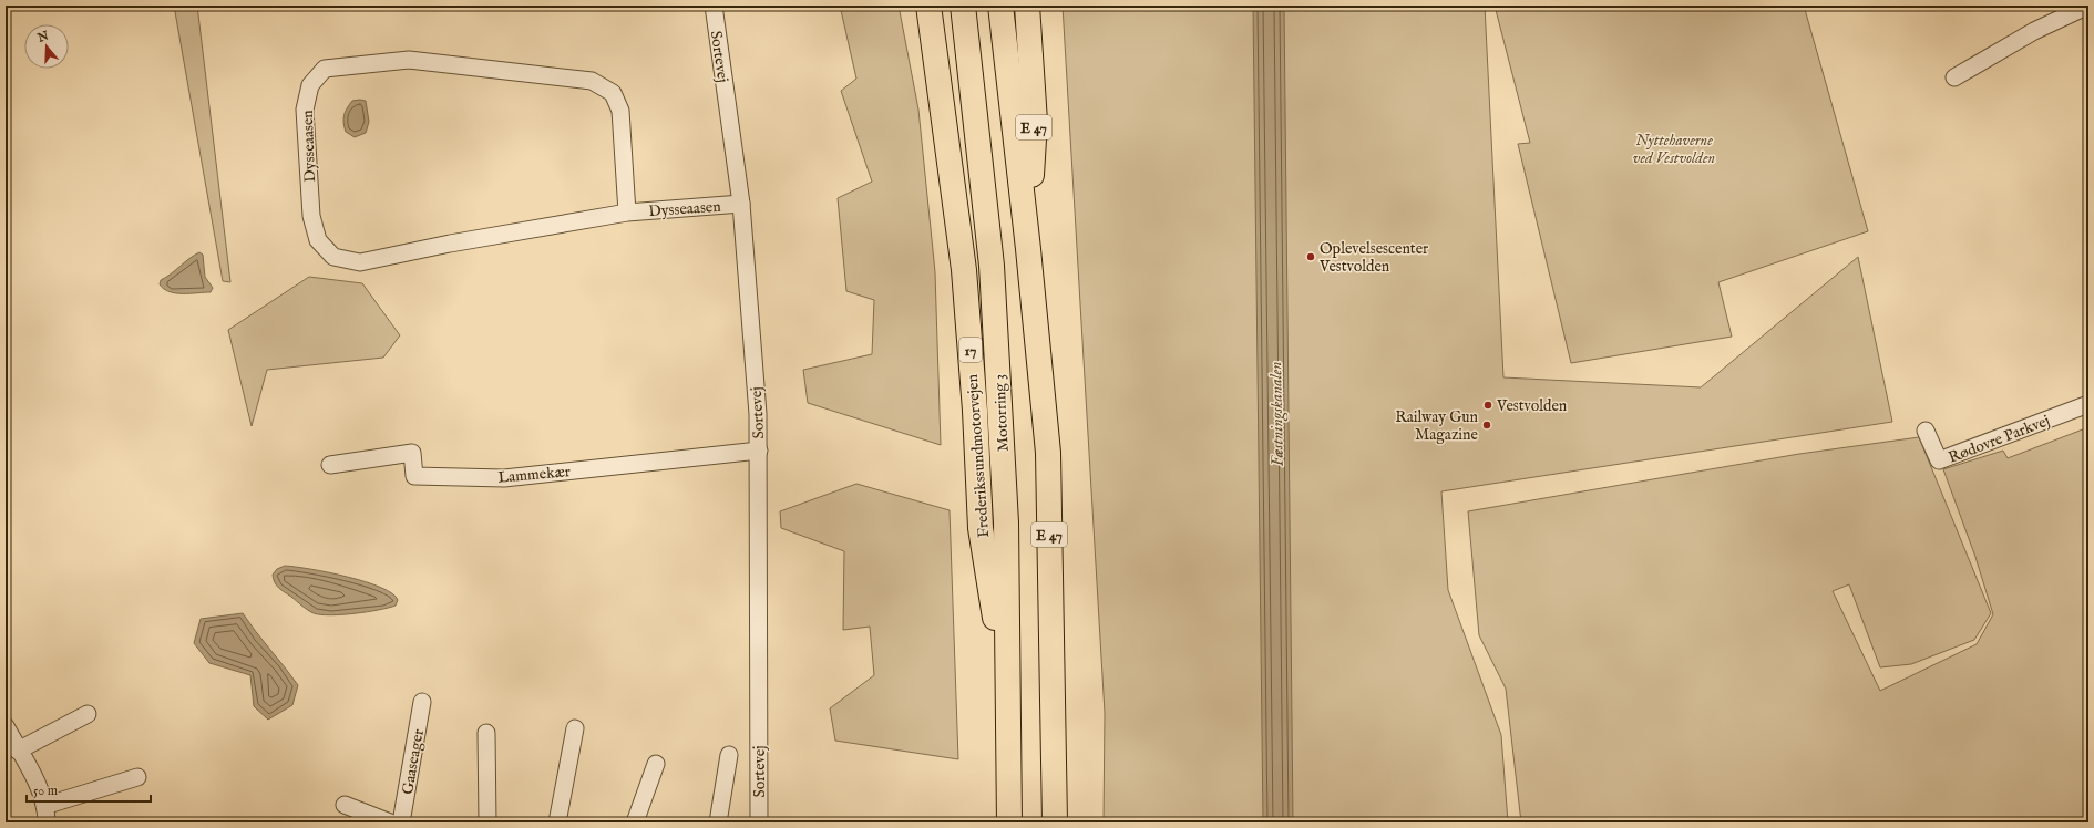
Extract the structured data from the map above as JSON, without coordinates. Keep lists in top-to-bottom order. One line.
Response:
{"streets":{"highway":["E 47","17","Motorring 3","Frederikssundmotorvejen"],"street":["Sortevej","Dysseaasen","Rødovre Parkvej","Lammekær","Gaaseager"]},"crossings":[["Sortevej","Dysseaasen"],["Sortevej","Lammekær"],["Motorring 3","Frederikssundmotorvejen"]],"water":["Fæstningskanalen"],"parks":["Nyttehaverne ved Vestvolden"],"places":["Oplevelsescenter Vestvolden","Vestvolden","Railway Gun Magazine"],"scale_bar":"50 m","north":"top"}
